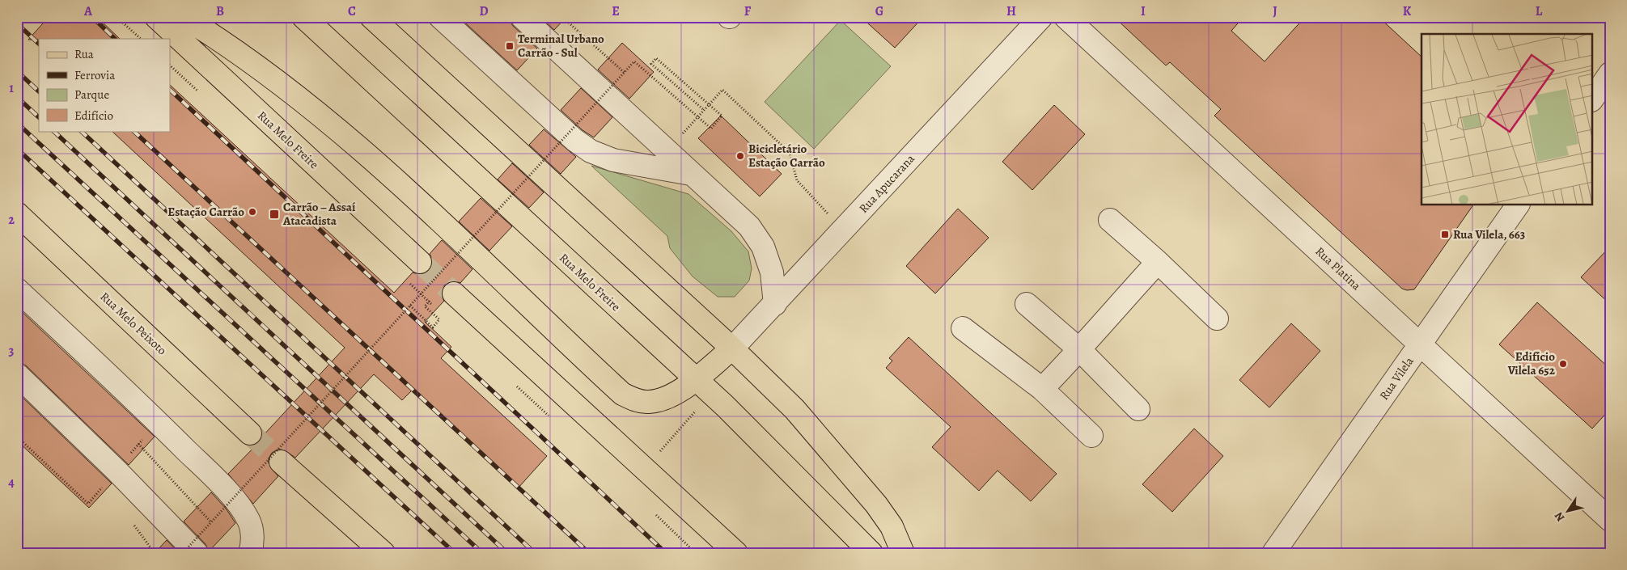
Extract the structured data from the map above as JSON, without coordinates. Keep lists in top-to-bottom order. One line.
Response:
{"streets":{"main road":["Rua Melo Freire","Rua Melo Peixoto"],"street":["Rua Apucarana","Rua Platina","Rua Vilela"]},"crossings":[["Rua Platina","Rua Vilela"]],"places":{"transit":["Terminal Urbano Carrão - Sul","Carrão – Assaí Atacadista","Rua Vilela, 663"],"other":["Bicicletário Estação Carrão","Estação Carrão","Edifício Vilela 652"]},"legend":["Rua","Ferrovia","Parque","Edifício"],"north":"bottom left","grid":{"columns":["A","B","C","D","E","F","G","H","I","J","K","L"],"rows":["1","2","3","4"]}}
